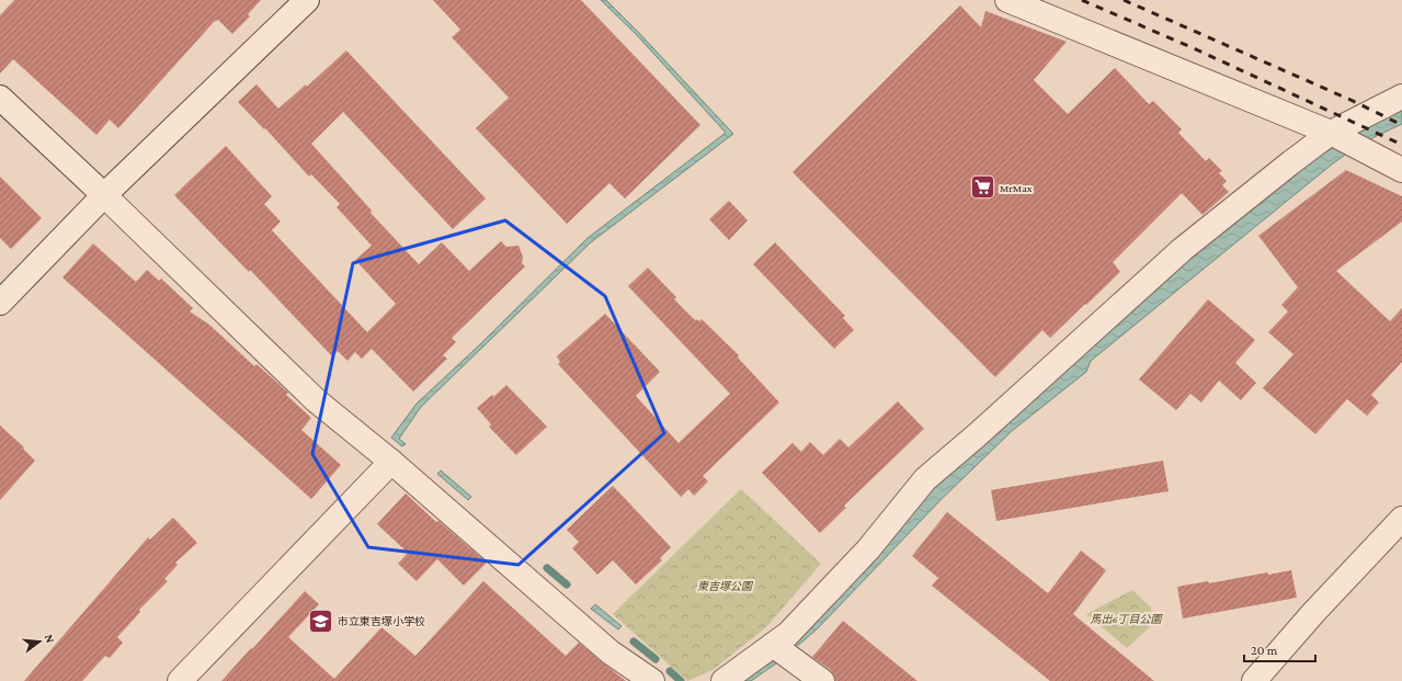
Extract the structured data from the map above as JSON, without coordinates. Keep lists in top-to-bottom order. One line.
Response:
{"parks":["東吉塚公園","馬出6丁目公園"],"places":{"supermarket":["MrMax"],"school or university":["市立東吉塚小学校"]},"scale_bar":"20 m","north":"right"}
